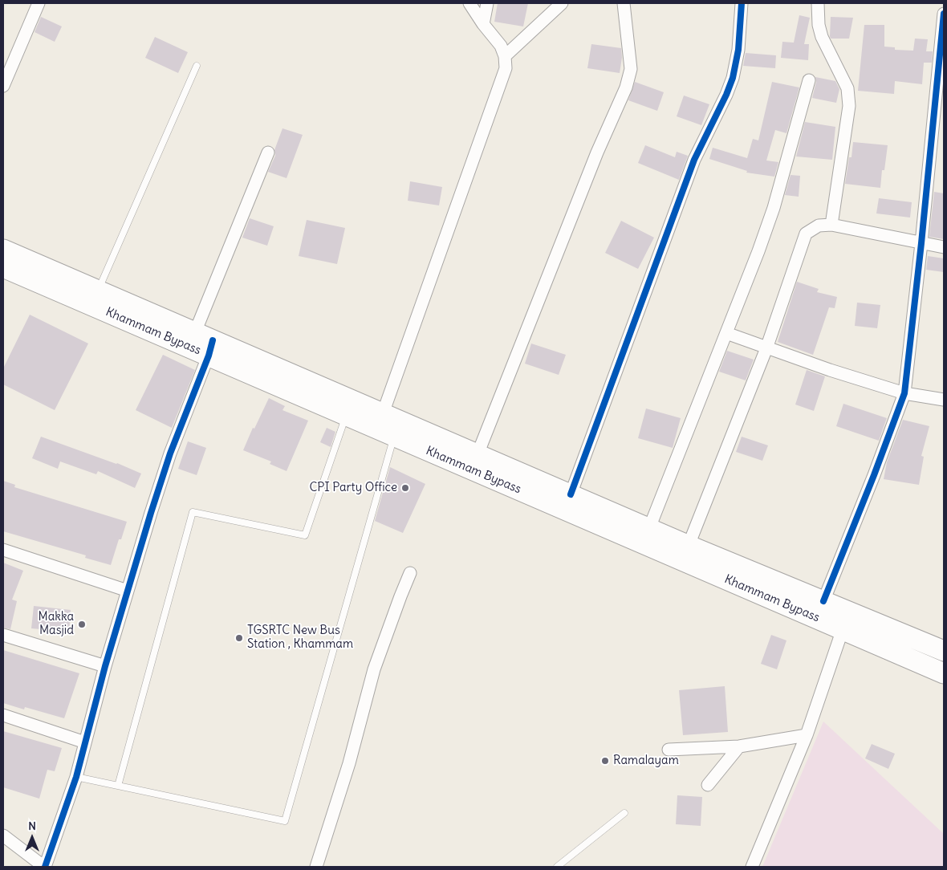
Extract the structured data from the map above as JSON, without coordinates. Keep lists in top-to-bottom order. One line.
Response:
{"streets":{"highway":["Khammam Bypass"]},"places":["CPI Party Office","Makka Masjid","TGSRTC New Bus Station , Khammam","Ramalayam"],"north":"top"}
